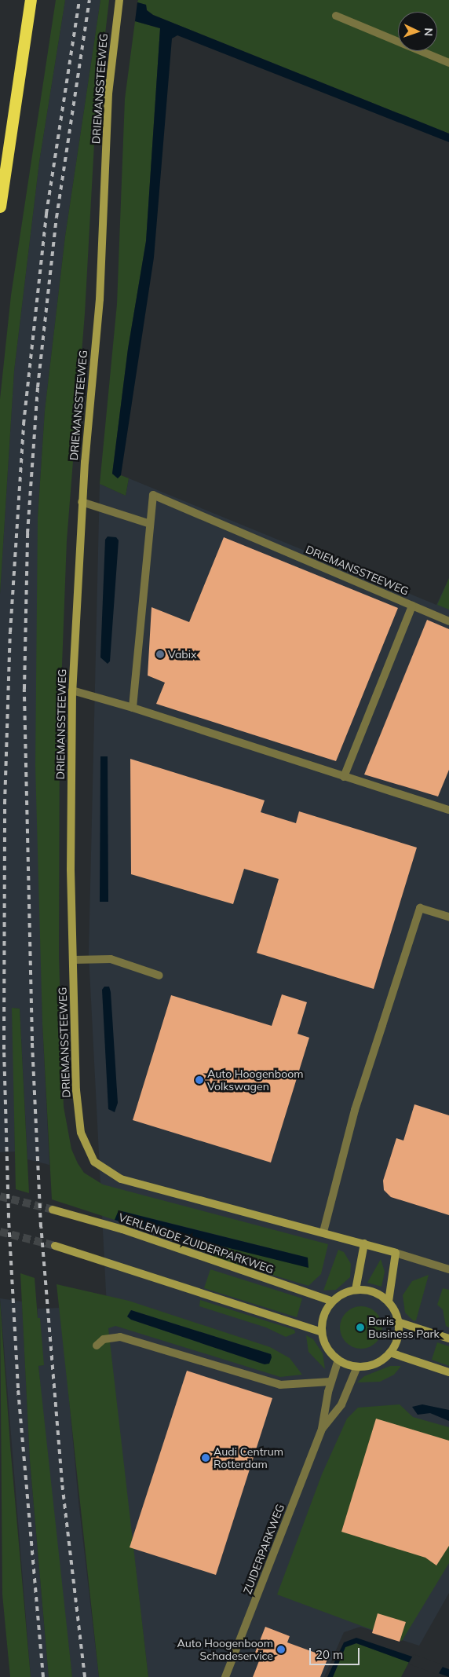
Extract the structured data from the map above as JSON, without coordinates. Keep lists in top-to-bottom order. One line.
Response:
{"streets":{"main road":["DRIEMANSSTEEWEG","VERLENGDE ZUIDERPARKWEG"],"street":["ZUIDERPARKWEG"]},"crossings":[["VERLENGDE ZUIDERPARKWEG","ZUIDERPARKWEG"]],"places":["Vabix","Auto Hoogenboom Volkswagen","Baris Business Park","Audi Centrum Rotterdam","Auto Hoogenboom Schadeservice"],"scale_bar":"20 m","north":"right"}
